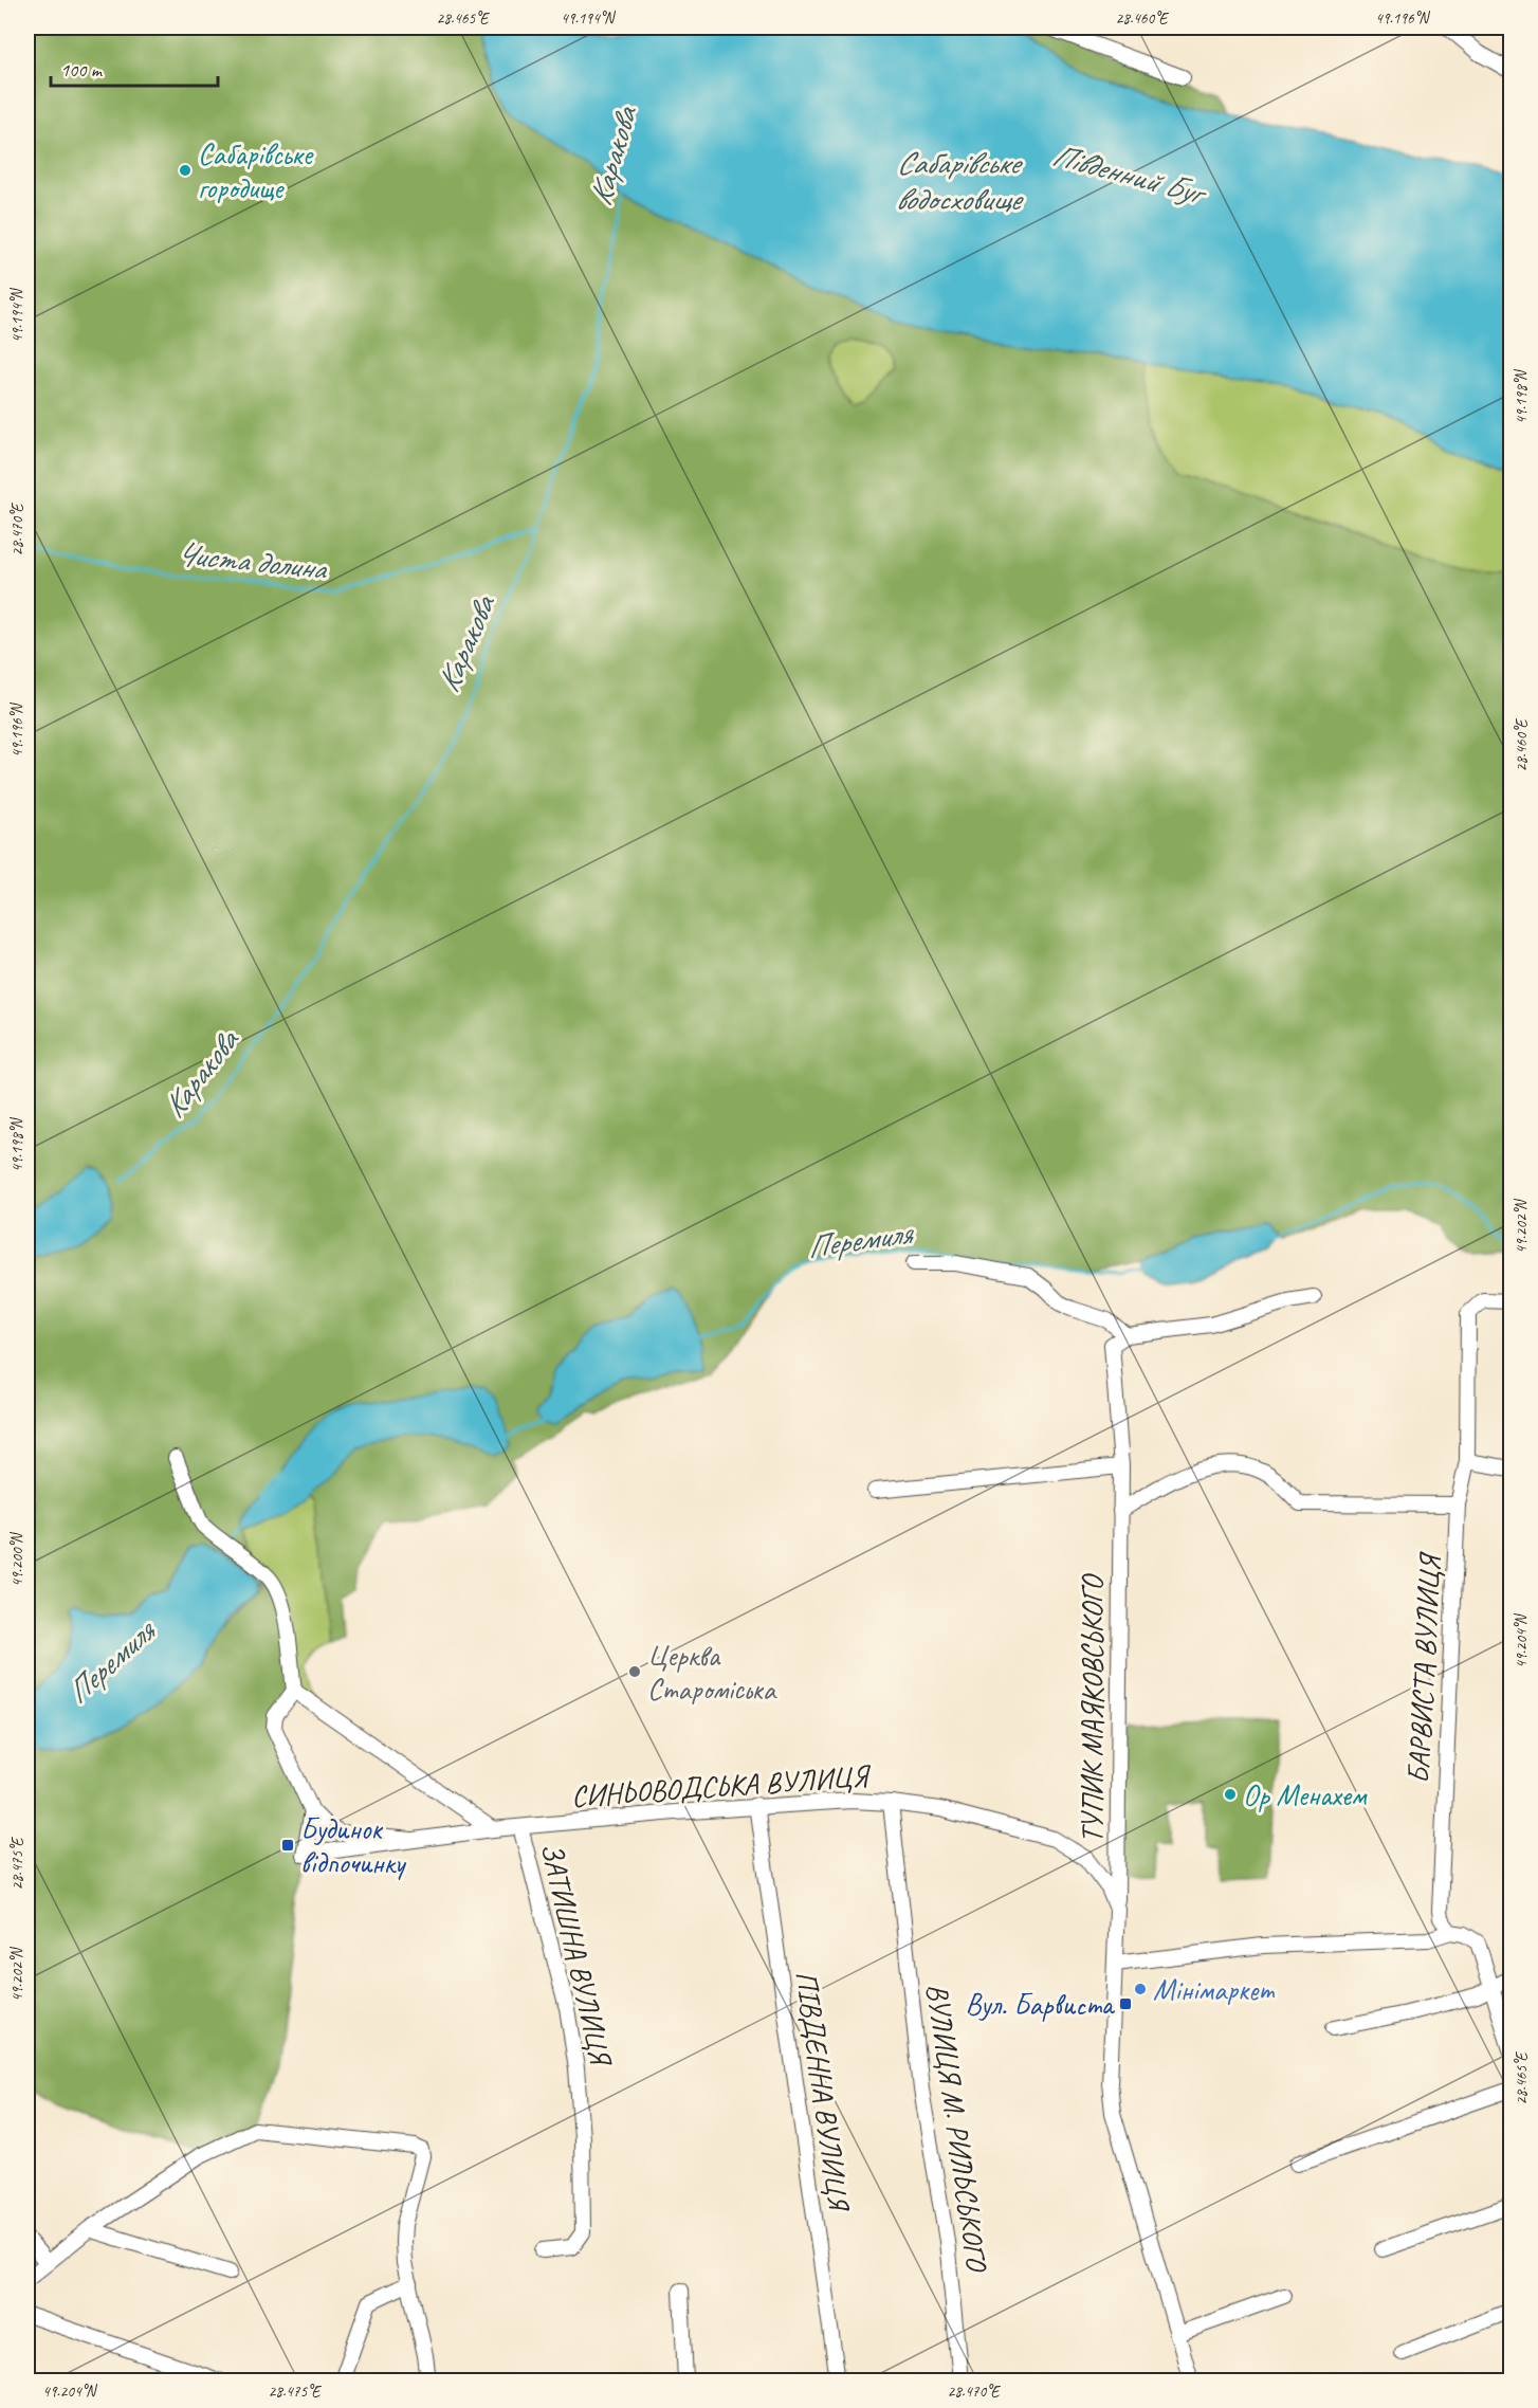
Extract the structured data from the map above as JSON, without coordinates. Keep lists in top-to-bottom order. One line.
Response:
{"streets":{"street":["БАРВИСТА ВУЛИЦЯ","ТУПИК МАЯКОВСЬКОГО","СИНЬОВОДСЬКА ВУЛИЦЯ","ЗАТИШНА ВУЛИЦЯ","ПІВДЕННА ВУЛИЦЯ","ВУЛИЦЯ М. РИЛЬСЬКОГО"]},"crossings":[["ТУПИК МАЯКОВСЬКОГО","СИНЬОВОДСЬКА ВУЛИЦЯ"],["СИНЬОВОДСЬКА ВУЛИЦЯ","ЗАТИШНА ВУЛИЦЯ"],["СИНЬОВОДСЬКА ВУЛИЦЯ","ПІВДЕННА ВУЛИЦЯ"],["СИНЬОВОДСЬКА ВУЛИЦЯ","ВУЛИЦЯ М. РИЛЬСЬКОГО"]],"water":["Каракова","Сабарівське водосховище","Південний Буг","Чиста долина","Перемиля"],"places":{"other":["Сабарівське городище","Церква Староміська","Ор Менахем","Мінімаркет"],"transit":["Будинок відпочинку","Вул. Барвиста"]},"scale_bar":"100 m","coordinates":["28.465°E","49.194°N","28.460°E","49.196°N","49.198°N","28.470°E","49.202°N","49.200°N","49.204°N","28.475°E"]}
